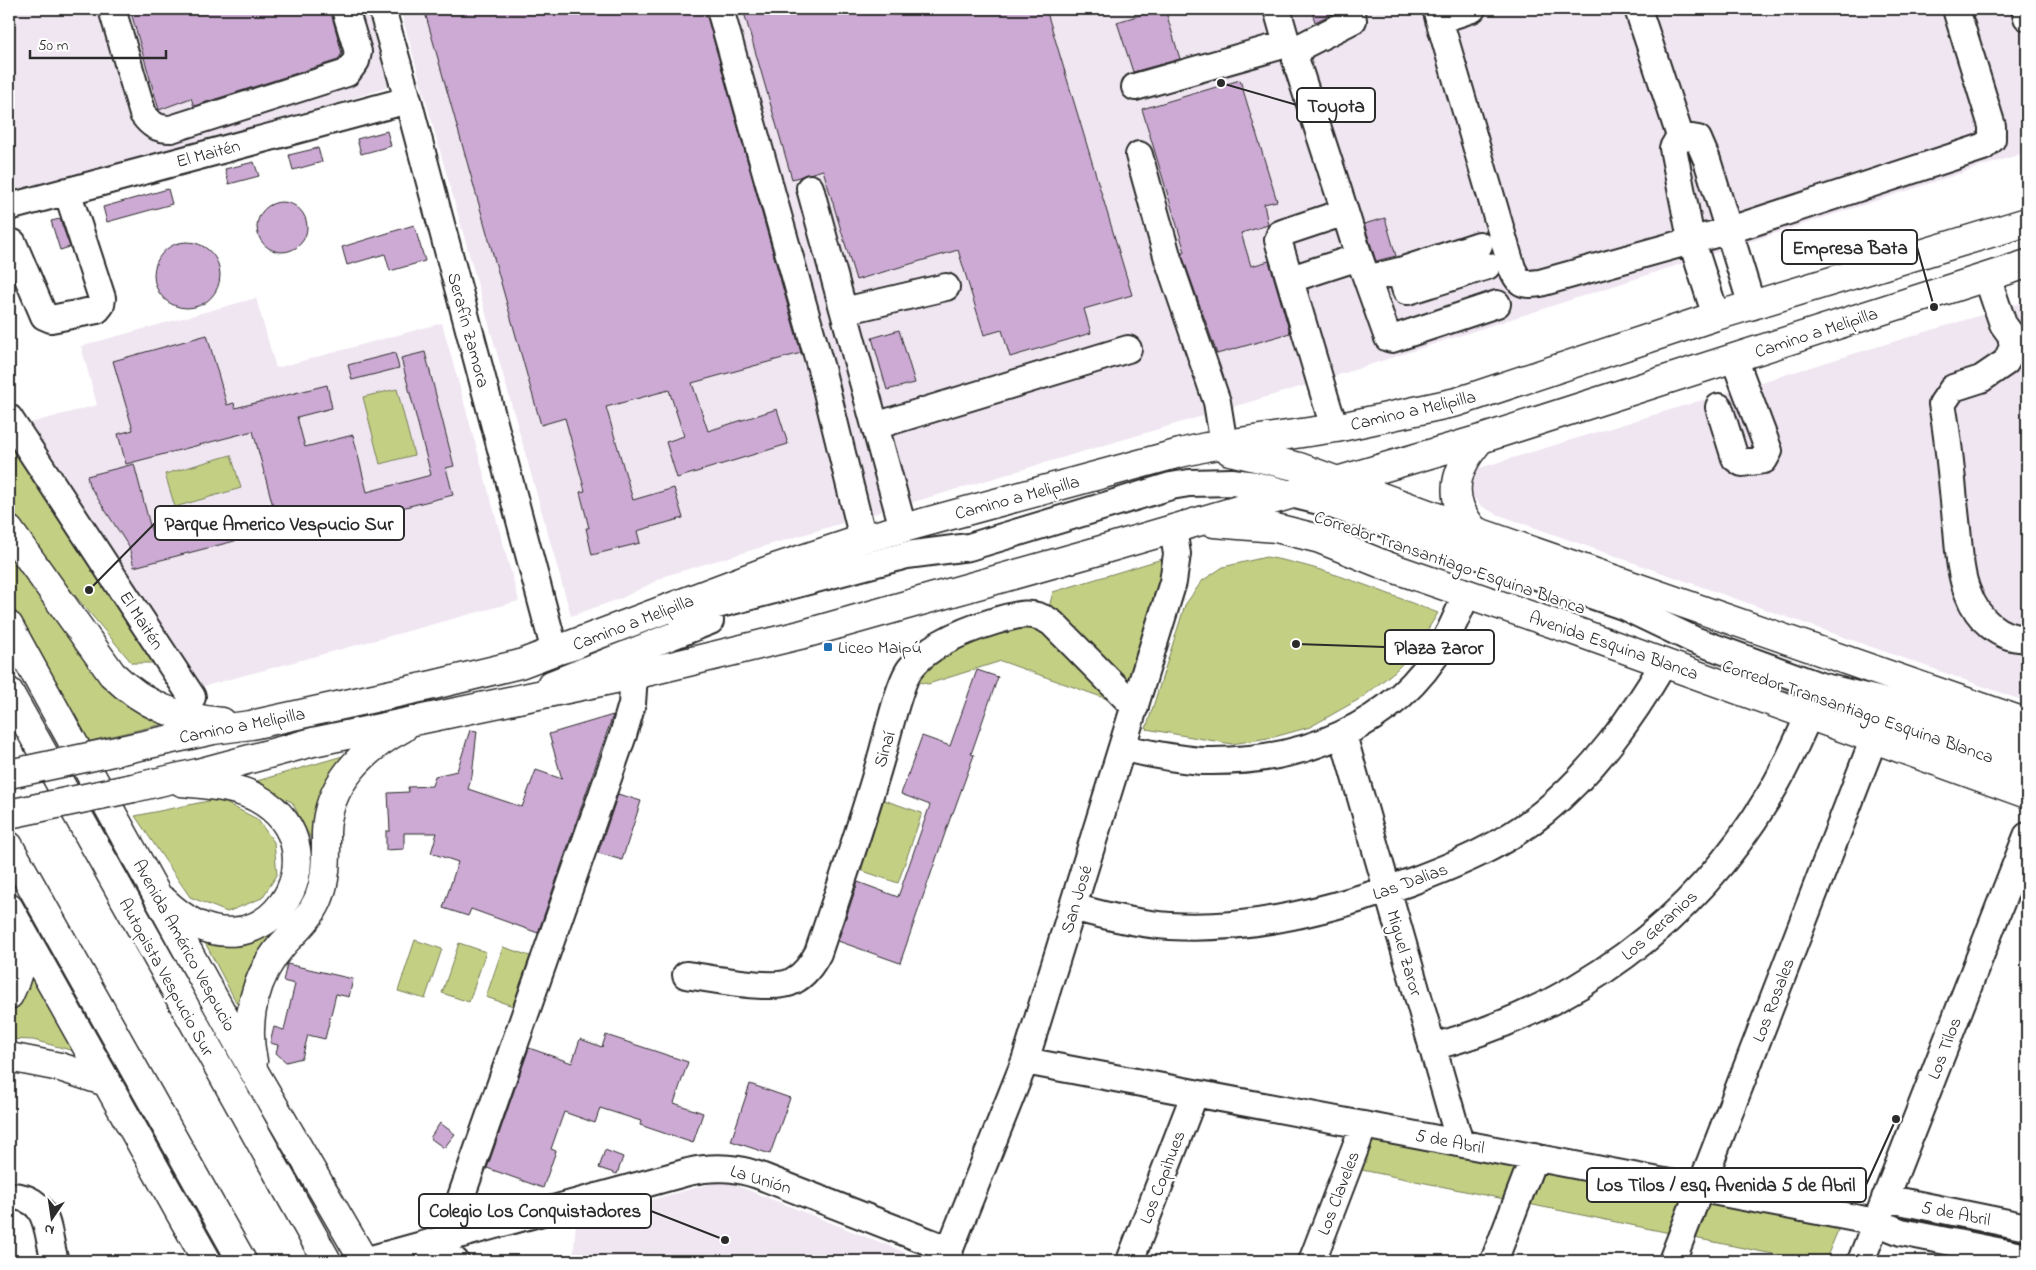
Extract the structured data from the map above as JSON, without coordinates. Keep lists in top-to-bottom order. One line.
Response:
{"streets":{"main road":["Camino a Melipilla","Avenida Esquina Blanca","Avenida Américo Vespucio","Autopista Vespucio Sur"],"street":["El Maitén","Serafín Zamora","Corredor Transantiago Esquina Blanca","Sinaí","Las Dalias","San José","Los Geranios","Miguel Zaror","Los Rosales","Los Tilos","5 de Abril","Los Copihues","La Unión","Los Claveles"]},"crossings":[["El Maitén","Serafín Zamora"],["Serafín Zamora","Camino a Melipilla"],["Camino a Melipilla","Corredor Transantiago Esquina Blanca"],["Camino a Melipilla","Avenida Esquina Blanca"],["Camino a Melipilla","San José"],["Avenida Esquina Blanca","Las Dalias"],["Avenida Esquina Blanca","San José"],["Avenida Esquina Blanca","Los Geranios"],["Avenida Esquina Blanca","Los Rosales"],["Sinaí","San José"],["Las Dalias","San José"],["Las Dalias","Miguel Zaror"],["San José","5 de Abril"],["San José","La Unión"],["Los Geranios","Miguel Zaror"],["Avenida Américo Vespucio","La Unión"],["Miguel Zaror","5 de Abril"],["Los Rosales","5 de Abril"],["Los Tilos","5 de Abril"],["5 de Abril","Los Copihues"],["5 de Abril","Los Claveles"]],"places":{"other":["Toyota","Empresa Bata","Parque Americo Vespucio Sur","Plaza Zaror","Los Tilos / esq. Avenida 5 de Abril","Colegio Los Conquistadores"],"transit":["Liceo Maipú"]},"scale_bar":"50 m","north":"bottom"}
